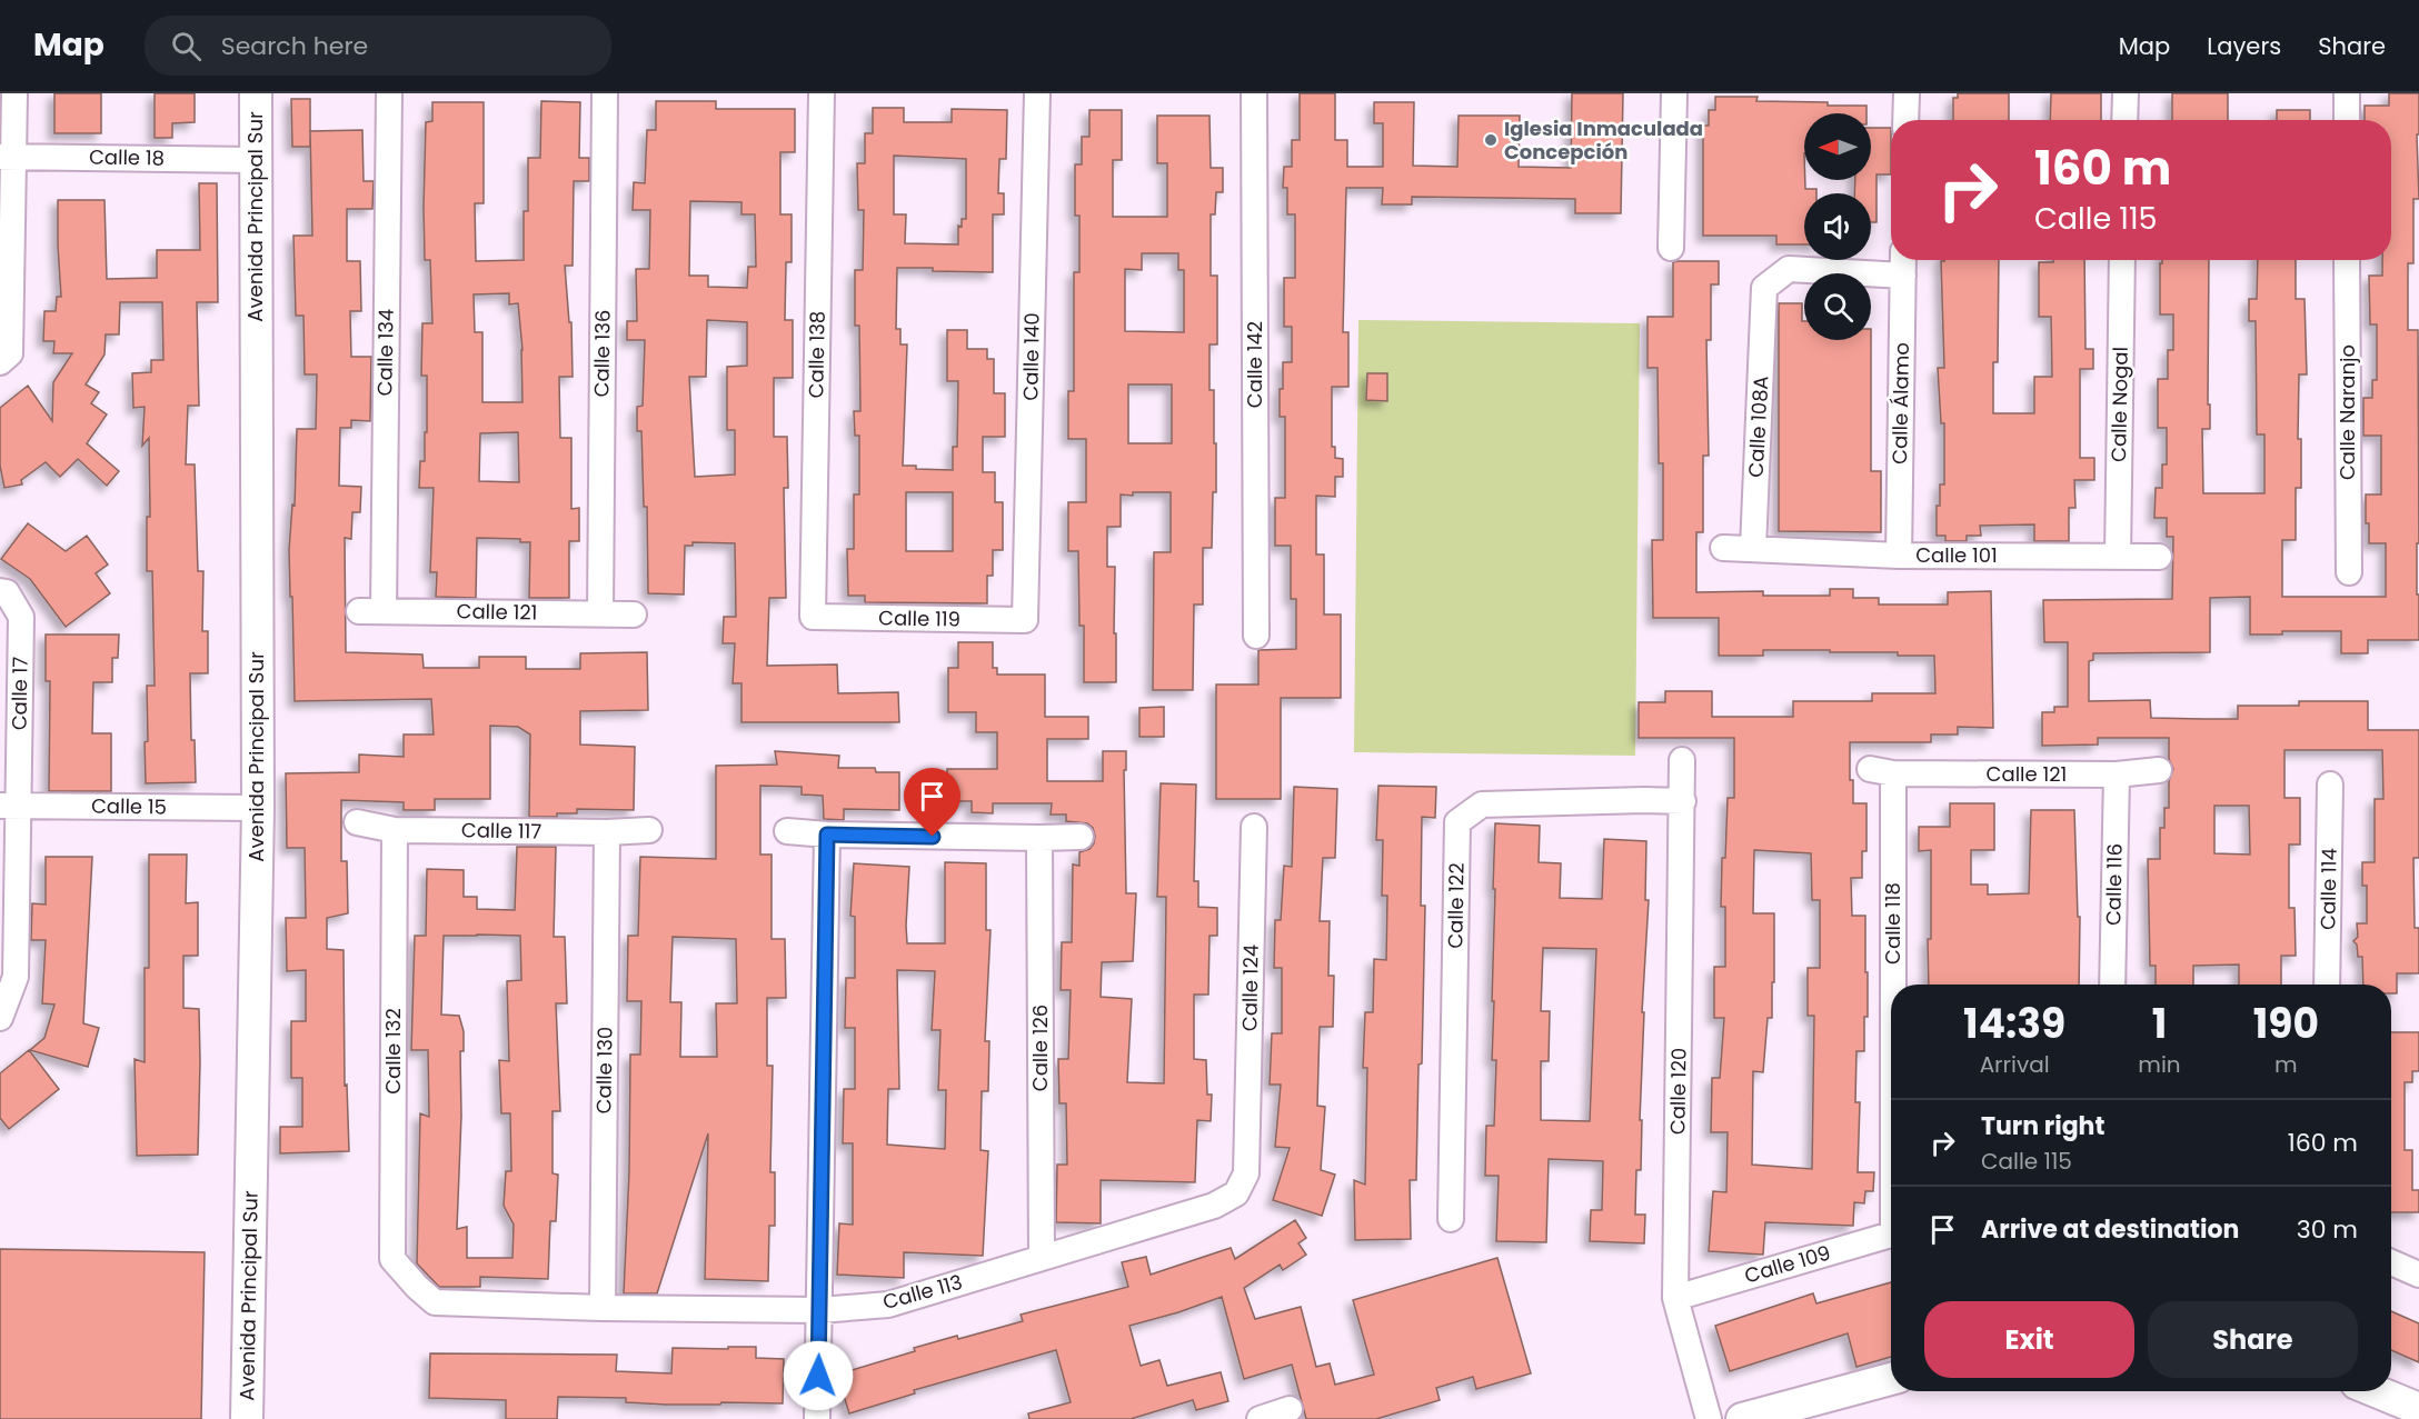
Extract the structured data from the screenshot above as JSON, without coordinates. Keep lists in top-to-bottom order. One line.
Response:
{"streets":{"street":["Calle 18","Avenida Principal Sur","Calle 134","Calle 136","Calle 138","Calle 140","Calle 142","Calle Álamo","Calle Nogal","Calle Naranjo","Calle 108A","Calle 101","Calle 121","Calle 119","Calle 17","Calle 15","Calle 117","Calle 116","Calle 114","Calle 122","Calle 118","Calle 124","Calle 126","Calle 132","Calle 130","Calle 120","Calle 109","Calle 113"]},"crossings":[["Calle 18","Avenida Principal Sur"],["Avenida Principal Sur","Calle 15"],["Calle 134","Calle 121"],["Calle 136","Calle 121"],["Calle 138","Calle 119"],["Calle 140","Calle 119"],["Calle Álamo","Calle 108A"],["Calle Álamo","Calle 101"],["Calle Nogal","Calle 101"],["Calle 108A","Calle 101"],["Calle 121","Calle 116"],["Calle 121","Calle 118"],["Calle 17","Calle 15"],["Calle 117","Calle 132"],["Calle 117","Calle 130"],["Calle 122","Calle 120"],["Calle 124","Calle 113"],["Calle 126","Calle 113"],["Calle 132","Calle 113"],["Calle 130","Calle 113"],["Calle 120","Calle 109"]],"places":["Iglesia Inmaculada Concepción"],"north":"left","page":{"header":"Map","search":"Search here","nav":["Map","Layers","Share"],"turn":["160 m","Calle 115"],"eta":["14:39","Arrival","1","min","190","m"],"list":[{"name":"Turn right","note":"Calle 115","value":"160 m"},{"name":"Arrive at destination","value":"30 m"}],"buttons":["Exit","Share"]}}
